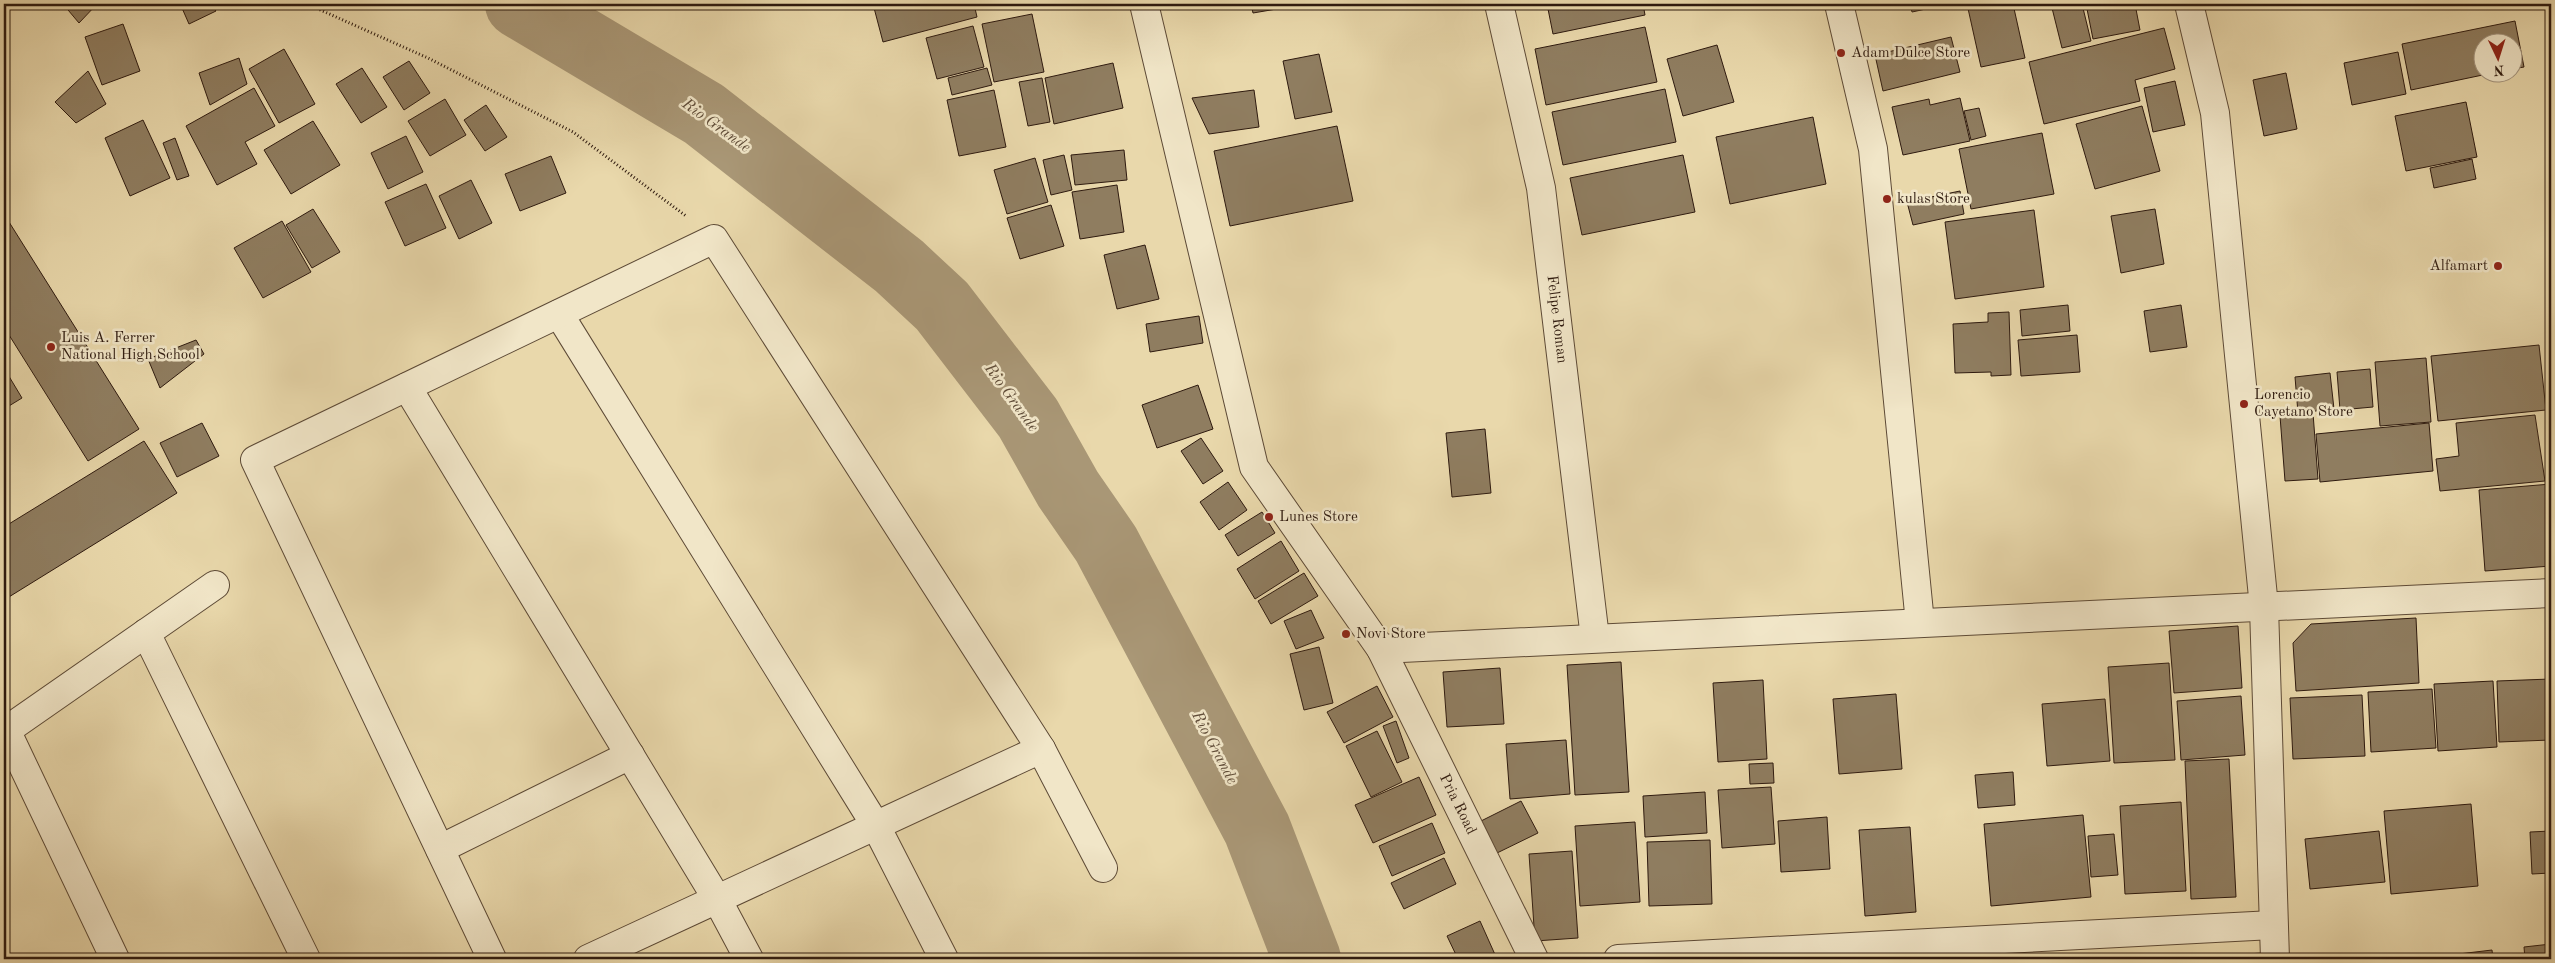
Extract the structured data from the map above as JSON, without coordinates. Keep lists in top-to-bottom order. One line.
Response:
{"streets":{"street":["Felipe Roman","Pria Road"]},"water":["Rio Grande"],"places":["Adam Dulce Store","kulas Store","Alfamart","Luis A. Ferrer National High School","Lorencio Cayetano Store","Lunes Store","Novi Store"],"north":"bottom"}
